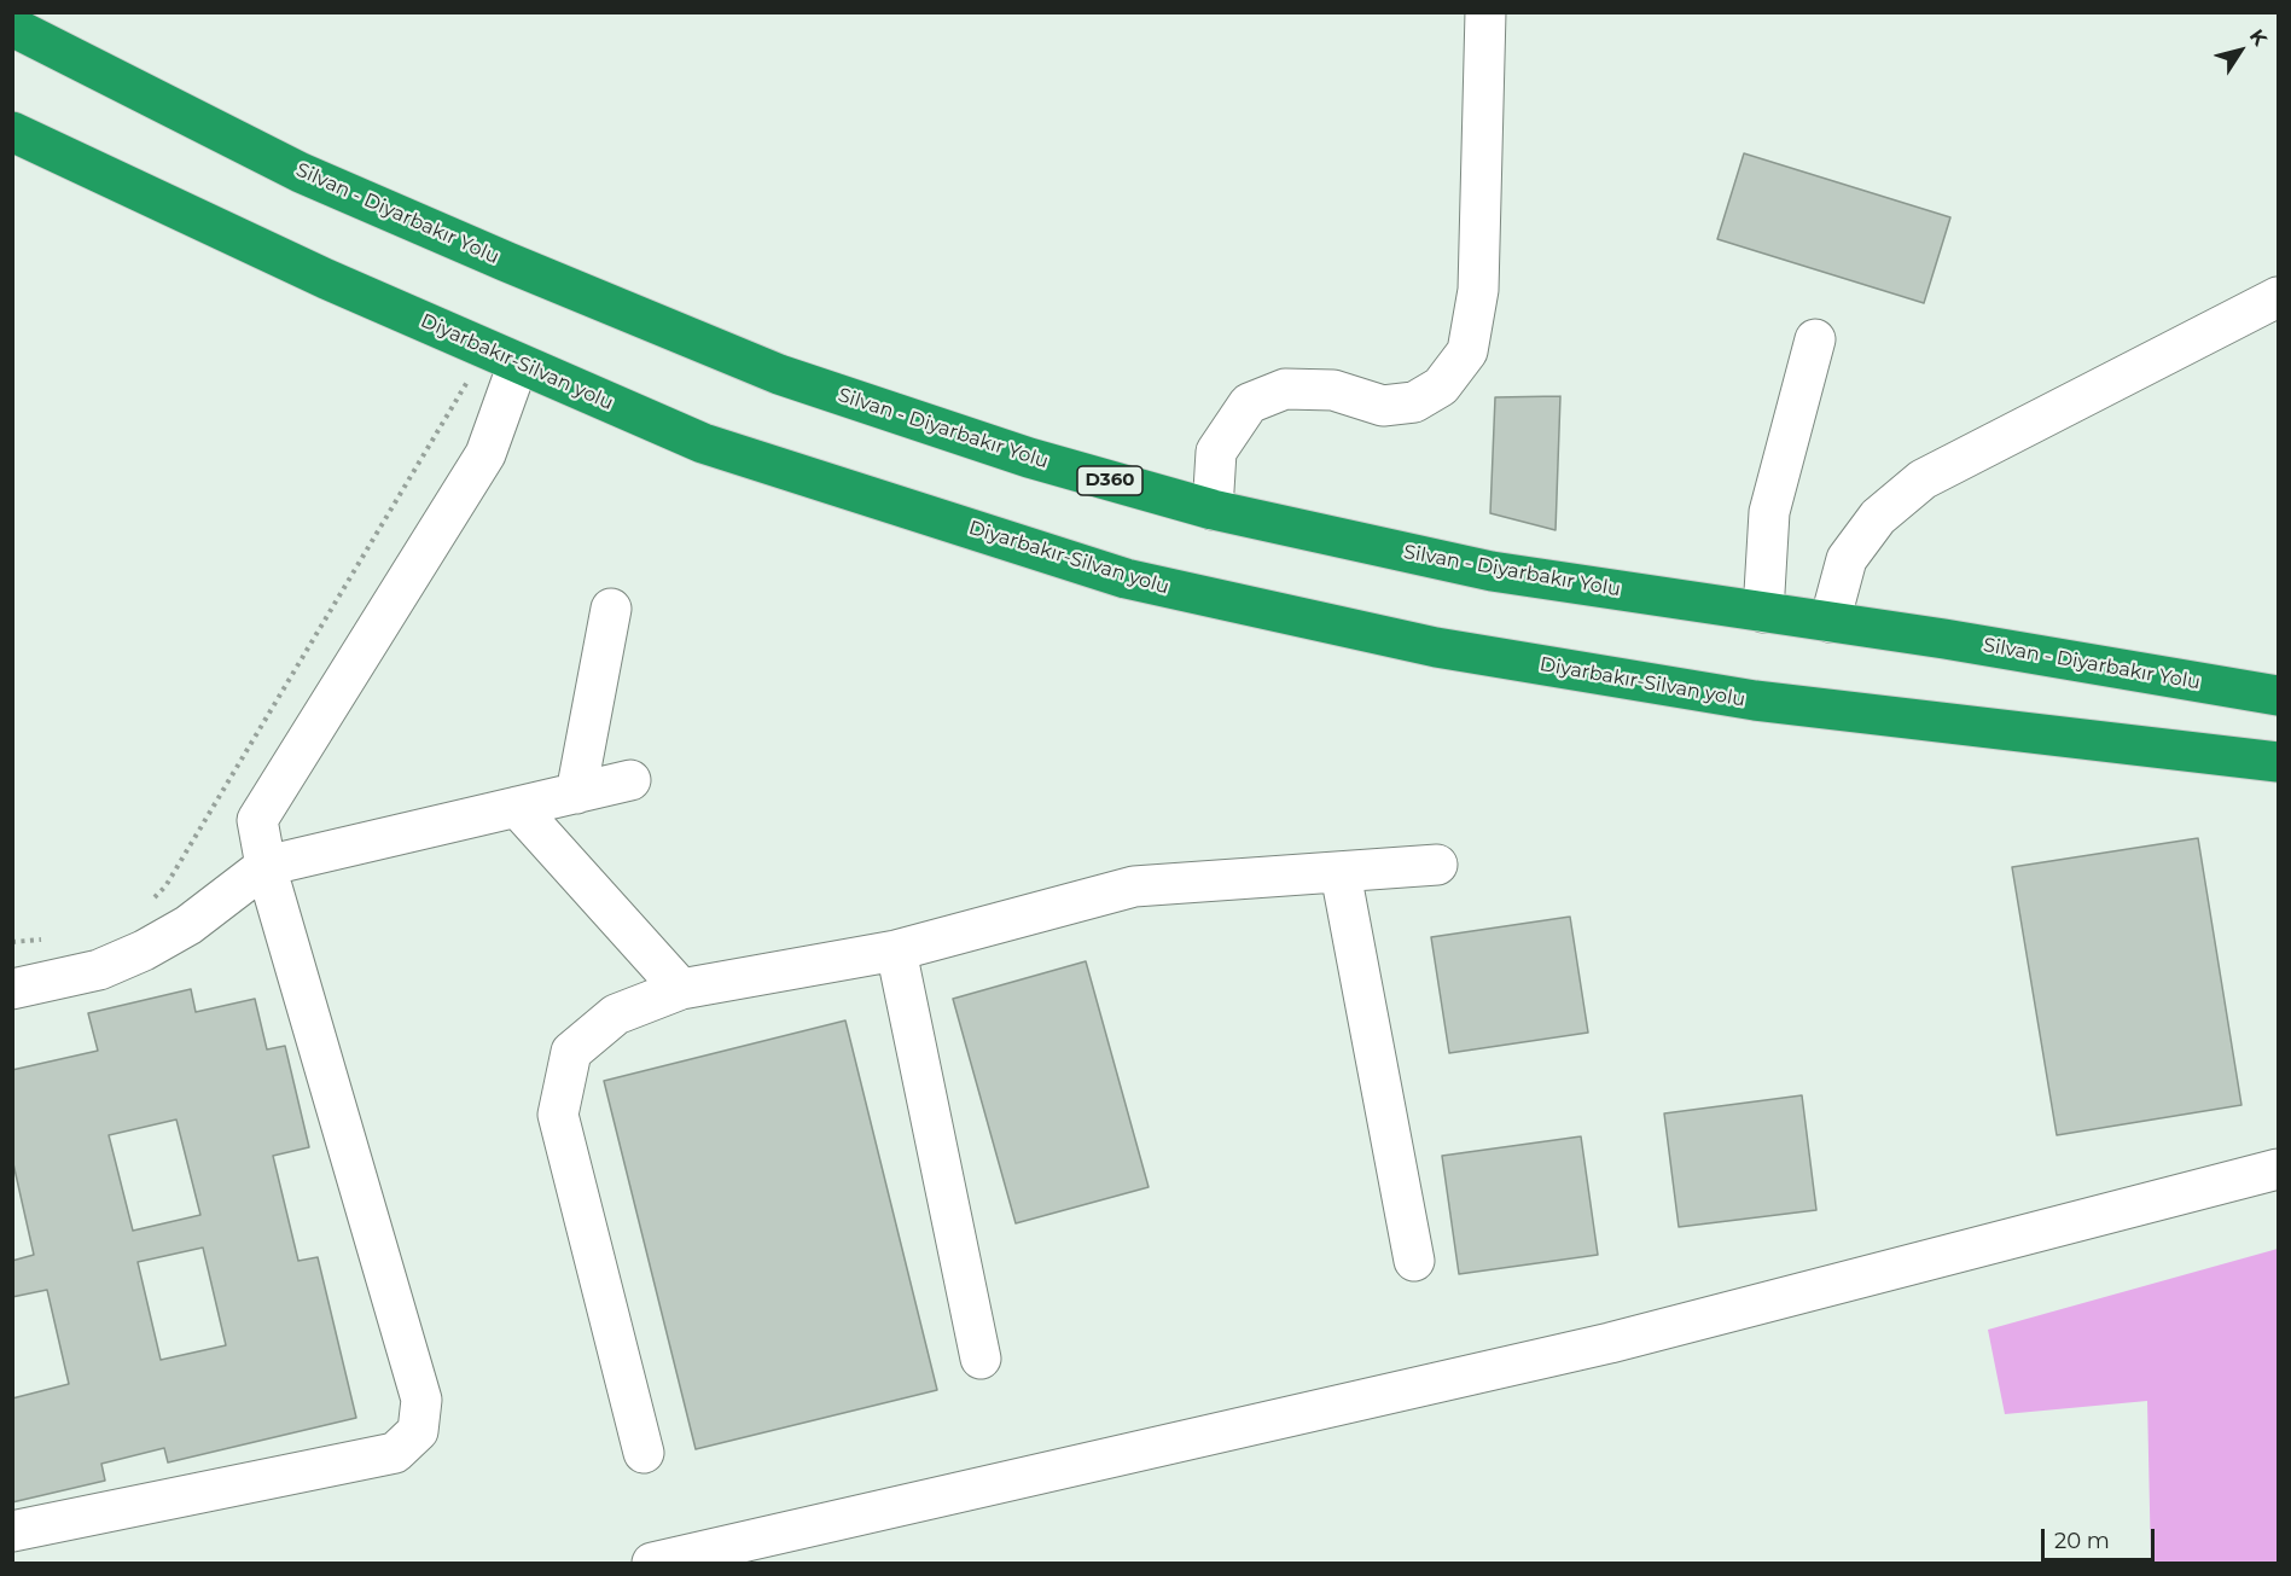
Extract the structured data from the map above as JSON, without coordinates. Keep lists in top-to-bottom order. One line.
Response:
{"streets":{"highway":["Silvan - Diyarbakır Yolu","Diyarbakır-Silvan yolu","D360"]},"scale_bar":"20 m","north":"top right"}
